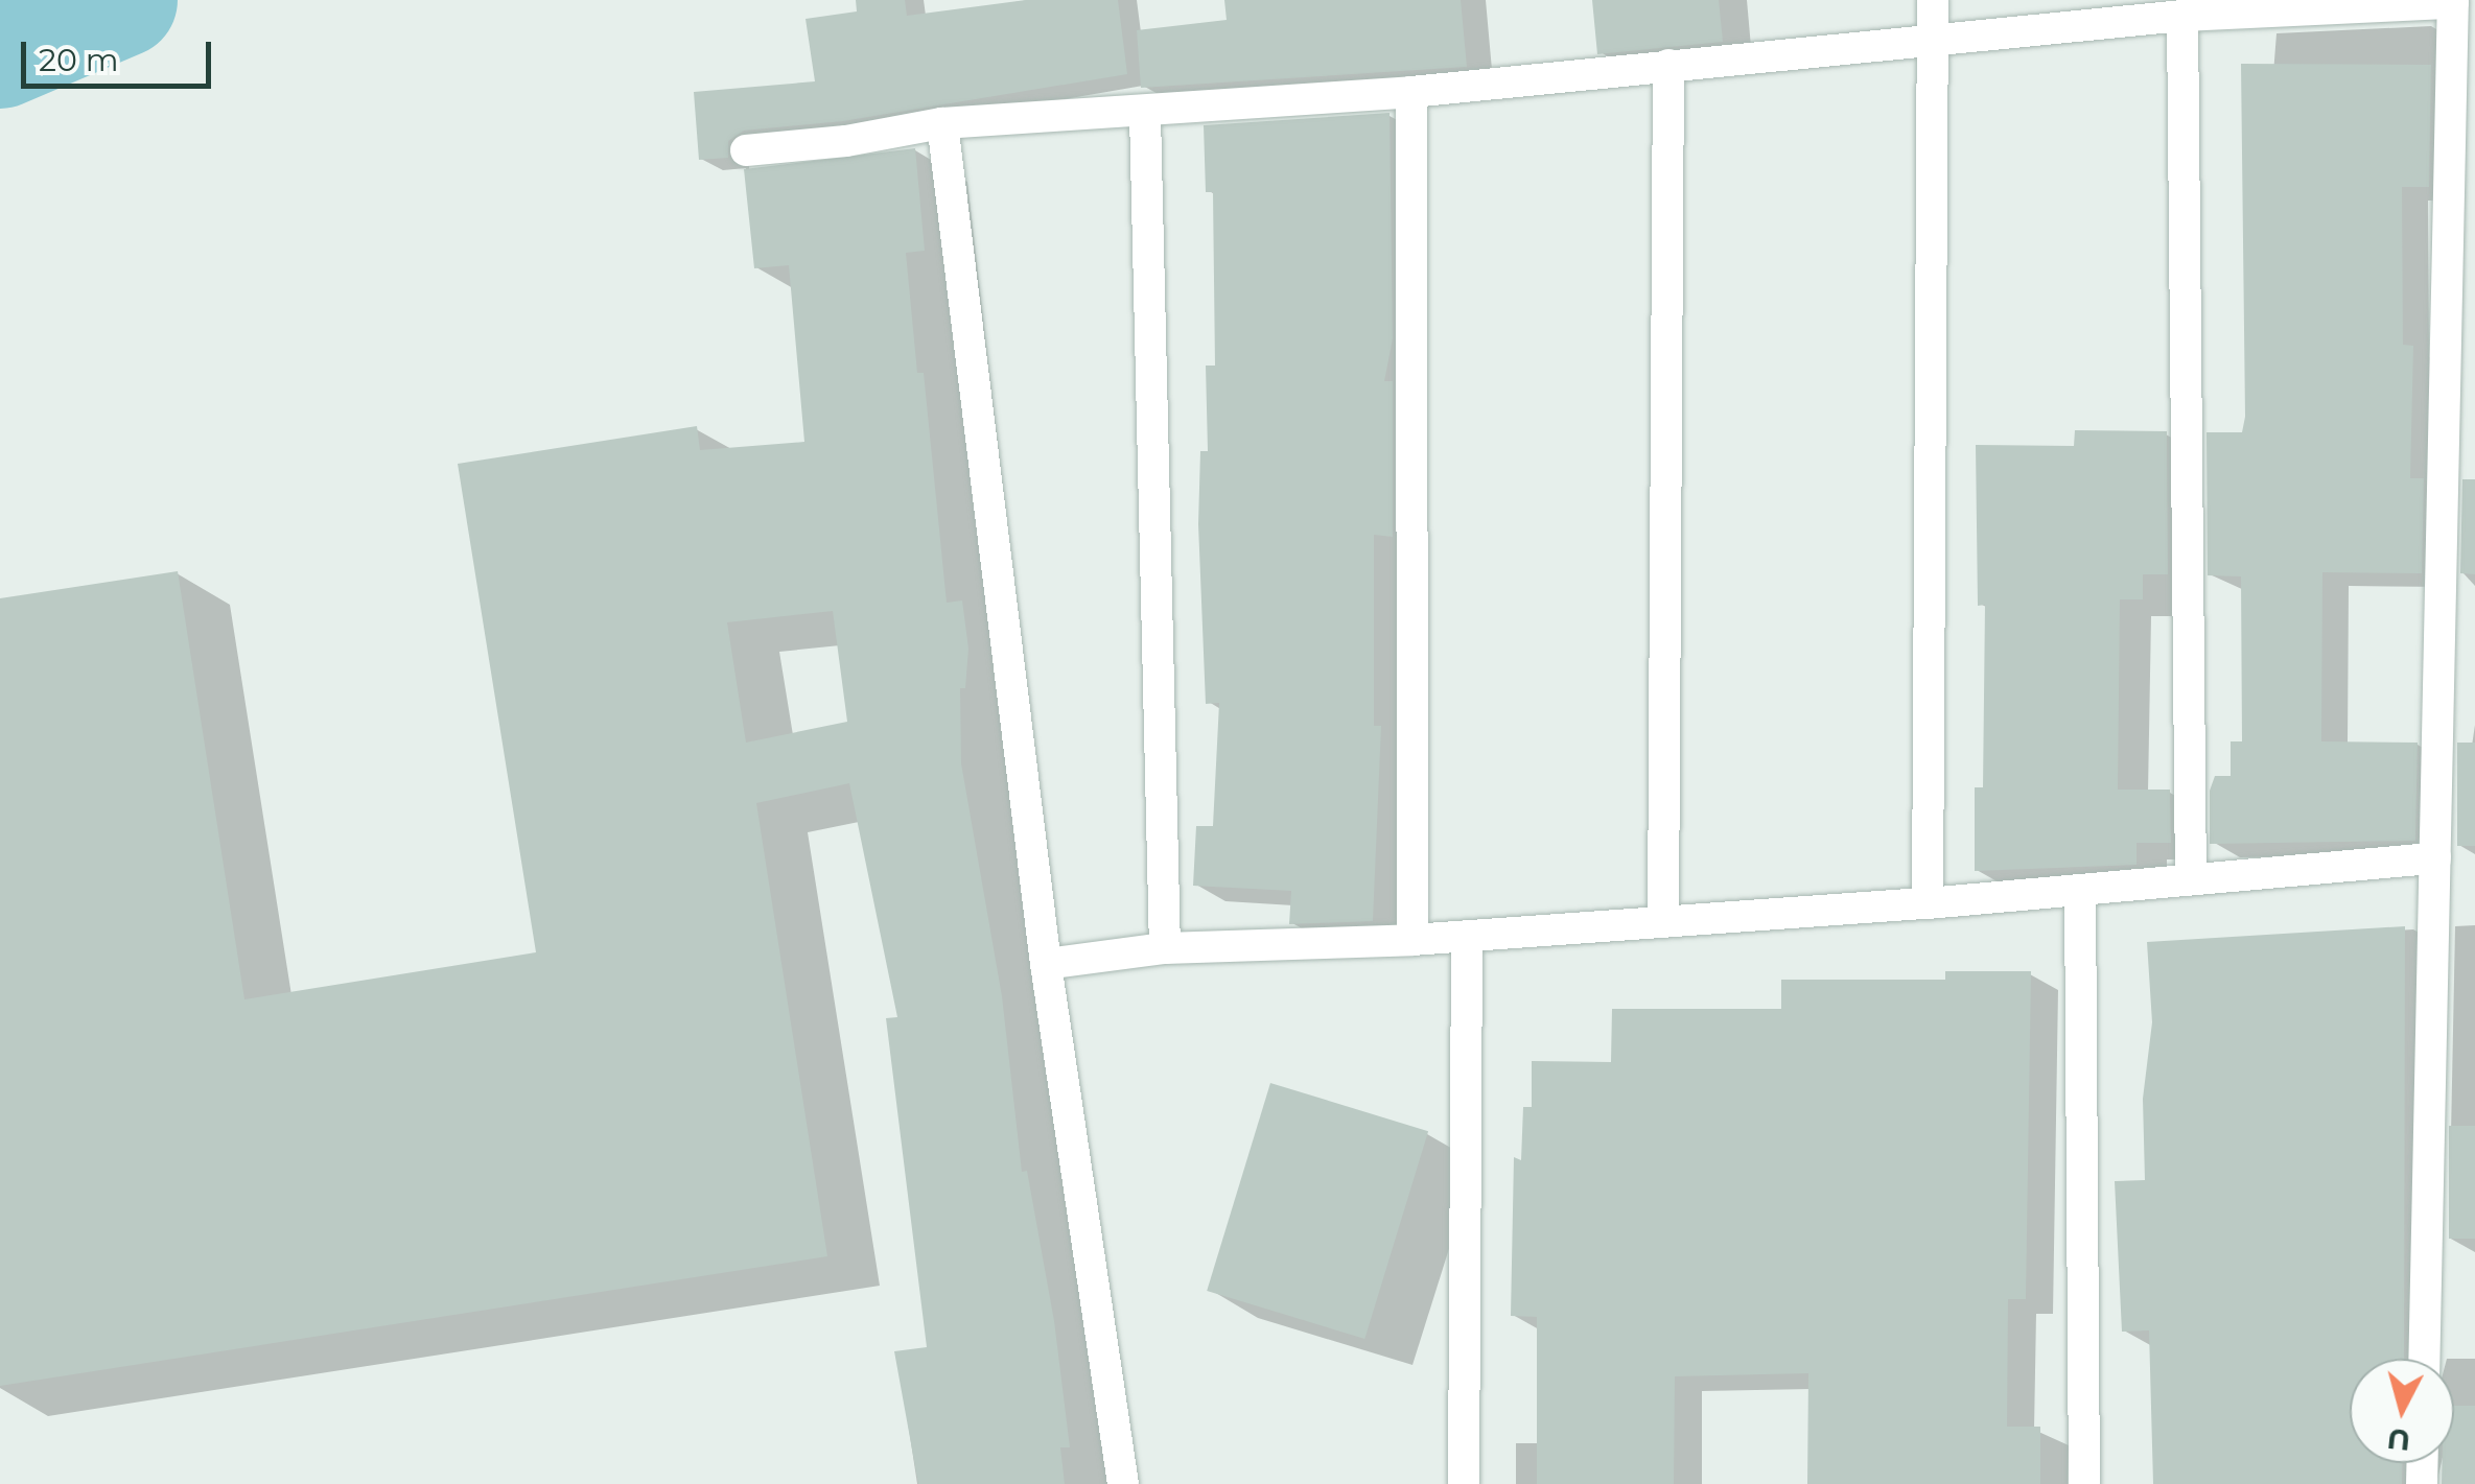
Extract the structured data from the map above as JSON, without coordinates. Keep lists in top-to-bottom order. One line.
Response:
{"scale_bar":"20 m","north":"bottom"}
